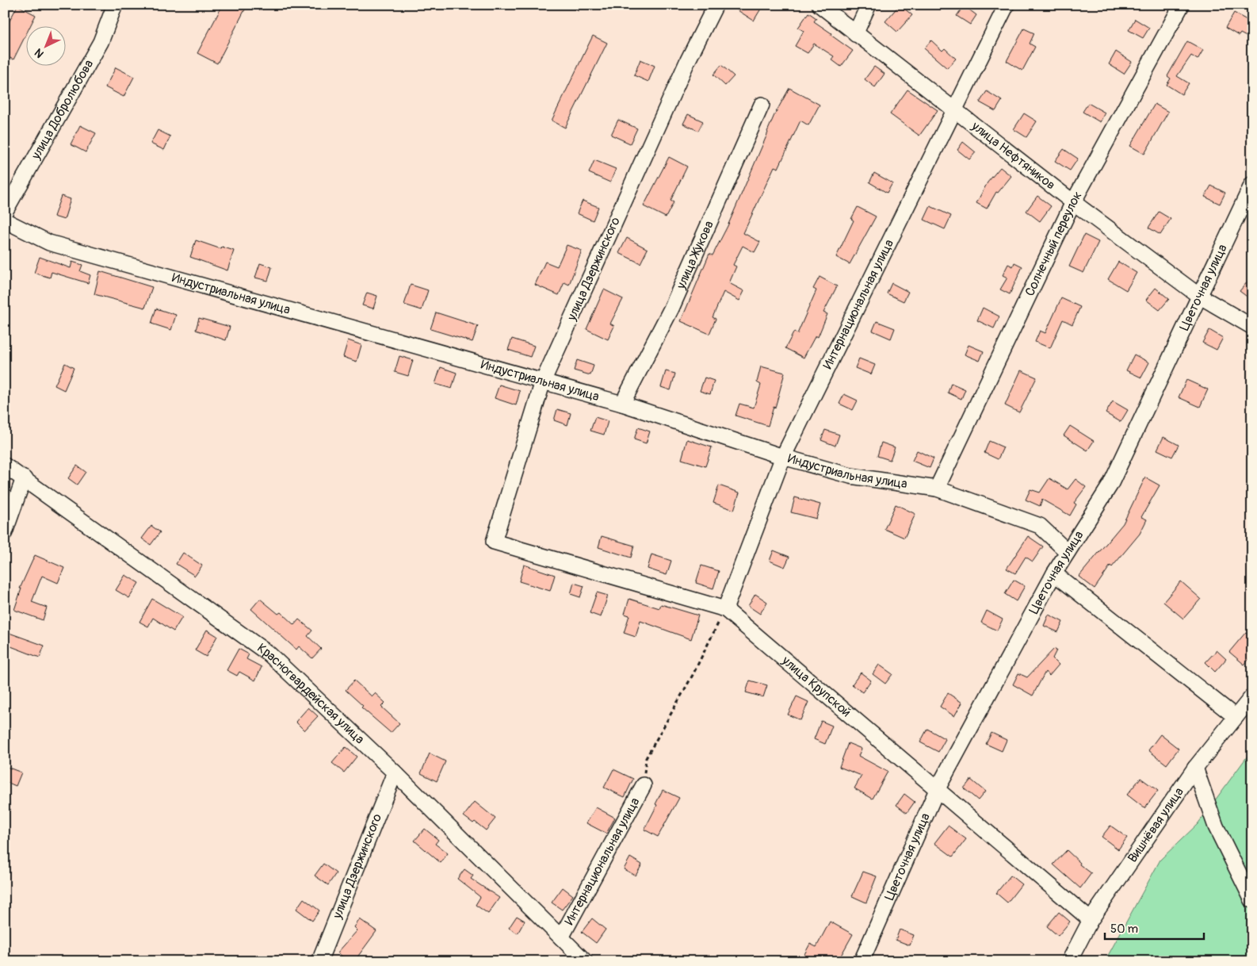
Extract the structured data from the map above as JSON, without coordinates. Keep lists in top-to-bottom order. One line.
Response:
{"streets":{"street":["улица Добролюбова","улица Нефтяников","Солнечный переулок","улица Жукова","улица Дзержинского","Цветочная улица","Индустриальная улица","Интернациональная улица","улица Крупской","Красногвардейская улица","Вишнёвая улица"]},"crossings":[["улица Нефтяников","Солнечный переулок"],["улица Нефтяников","Цветочная улица"],["улица Нефтяников","Интернациональная улица"],["Солнечный переулок","Индустриальная улица"],["улица Жукова","Индустриальная улица"],["улица Дзержинского","Индустриальная улица"],["улица Дзержинского","улица Крупской"],["улица Дзержинского","Красногвардейская улица"],["Цветочная улица","Индустриальная улица"],["Цветочная улица","улица Крупской"],["Индустриальная улица","Интернациональная улица"],["Интернациональная улица","улица Крупской"],["Интернациональная улица","Красногвардейская улица"],["улица Крупской","Вишнёвая улица"]],"scale_bar":"50 m","north":"bottom left"}
